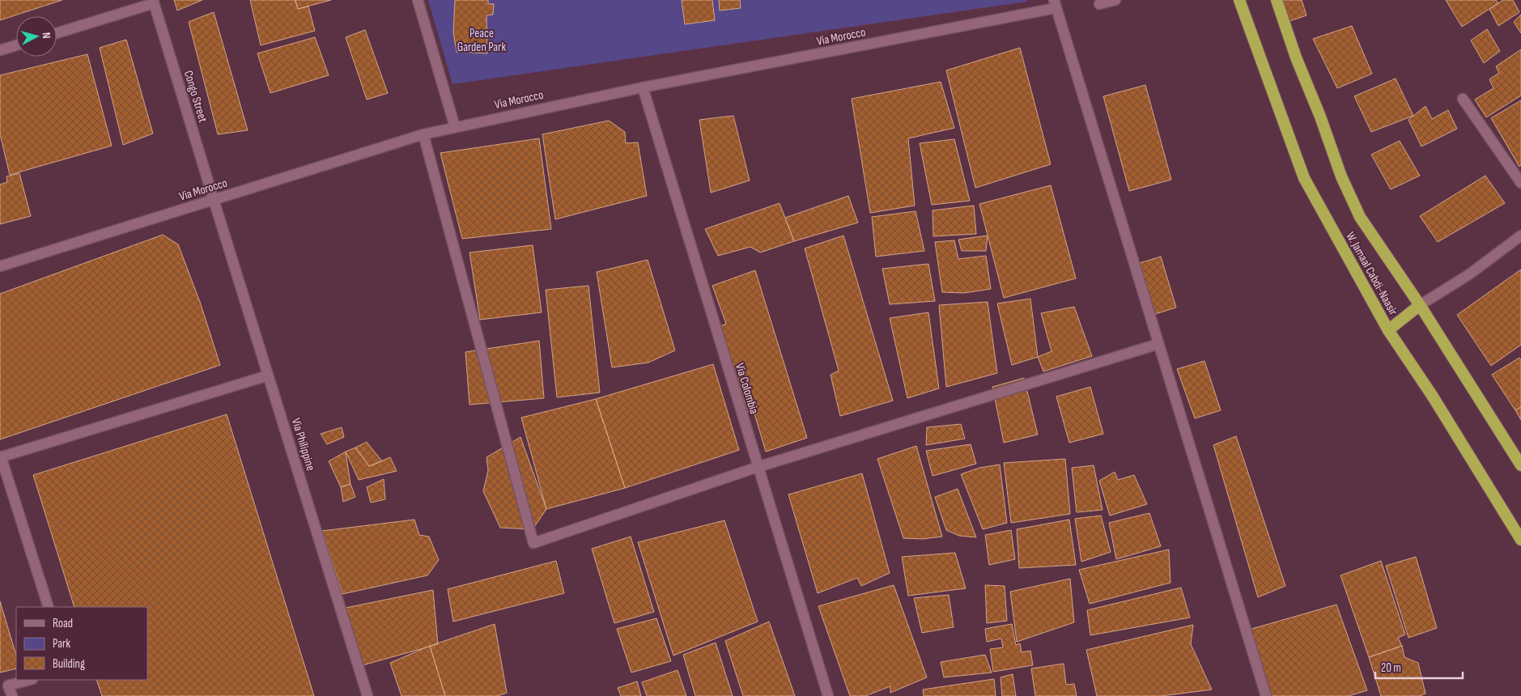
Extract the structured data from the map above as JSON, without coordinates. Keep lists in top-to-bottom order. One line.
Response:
{"streets":{"highway":["W. Jamaal Cabdi-Naasir"],"street":["Via Morocco","Congo Street","Via Colombia","Via Philippine"]},"crossings":[["Via Morocco","Congo Street"],["Via Morocco","Via Colombia"],["Via Morocco","Via Philippine"],["Congo Street","Via Philippine"]],"parks":["Peace Garden Park"],"legend":["Road","Park","Building"],"scale_bar":"20 m","north":"right"}
